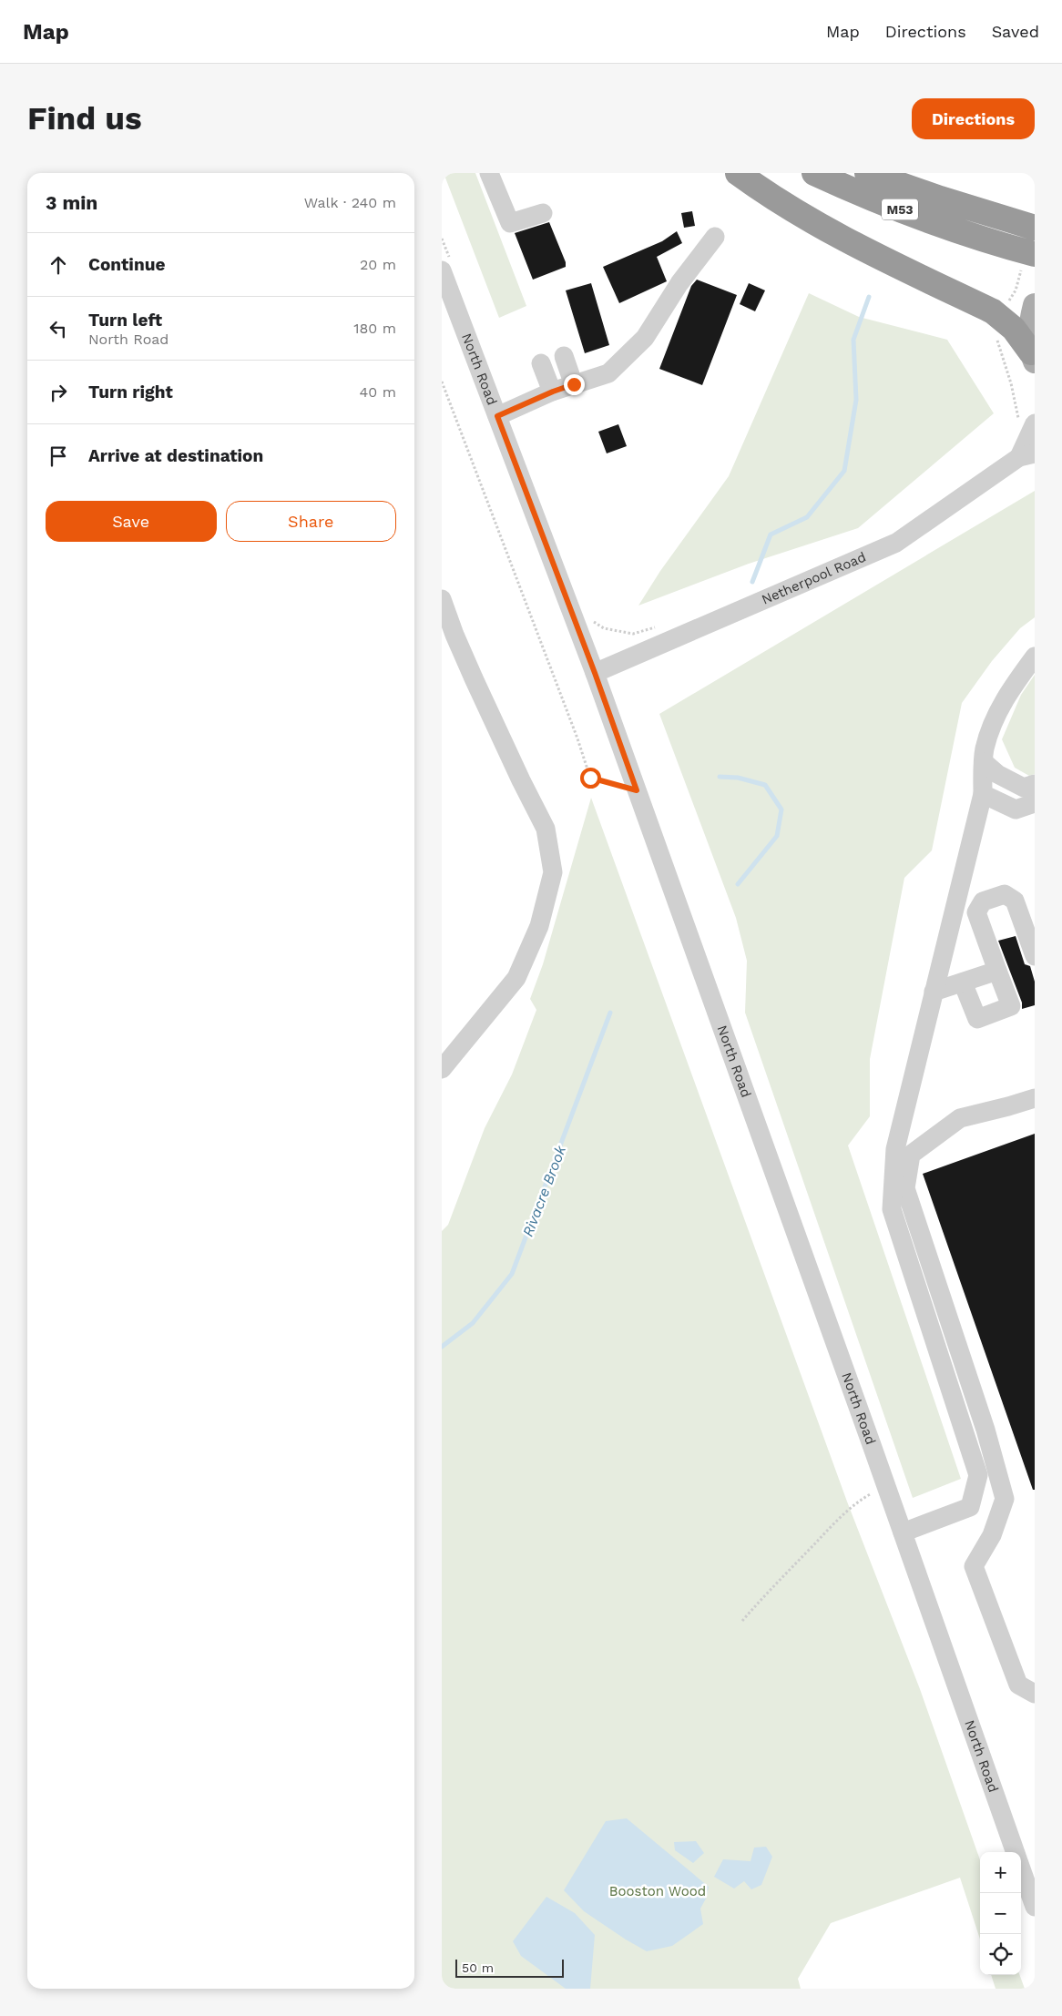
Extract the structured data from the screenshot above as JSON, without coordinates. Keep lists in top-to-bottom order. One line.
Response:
{"streets":{"highway":["M53"],"street":["North Road","Netherpool Road"]},"crossings":[["North Road","Netherpool Road"]],"water":["Rivacre Brook"],"parks":["Booston Wood"],"scale_bar":"50 m","page":{"header":"Map","nav":["Map","Directions","Saved"],"buttons":["Directions",["Save","Share"]],"title":"Find us","heading":["3 min","Walk · 240 m"],"list":[["Continue","20 m"],["Turn left","North Road","180 m"],["Turn right","40 m"],"Arrive at destination"],"map_buttons":["+","−"],"scale":"50 m"}}
